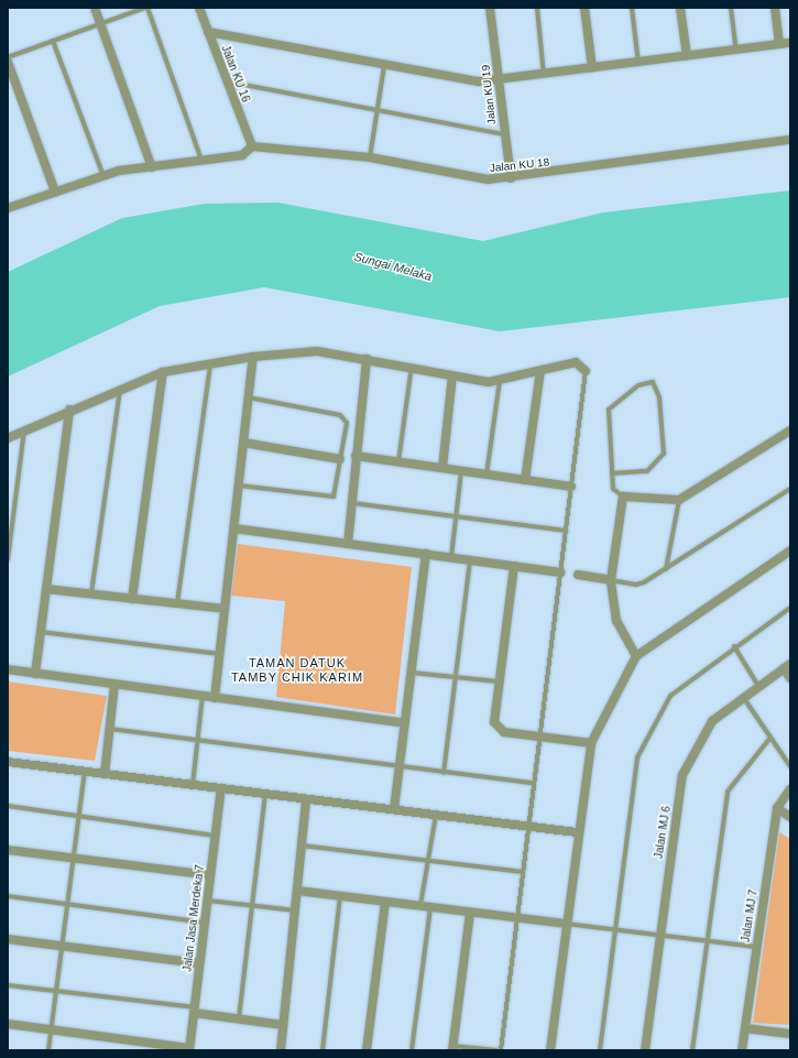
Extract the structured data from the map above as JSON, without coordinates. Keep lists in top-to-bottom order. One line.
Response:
{"streets":{"street":["Jalan KU 16","Jalan KU 19","Jalan KU 18","Jalan MJ 6","Jalan MJ 7","Jalan Jasa Merdeka 7"]},"crossings":[["Jalan KU 16","Jalan KU 18"],["Jalan KU 19","Jalan KU 18"]],"districts":["TAMAN DATUK TAMBY CHIK KARIM"],"water":["Sungai Melaka"]}
